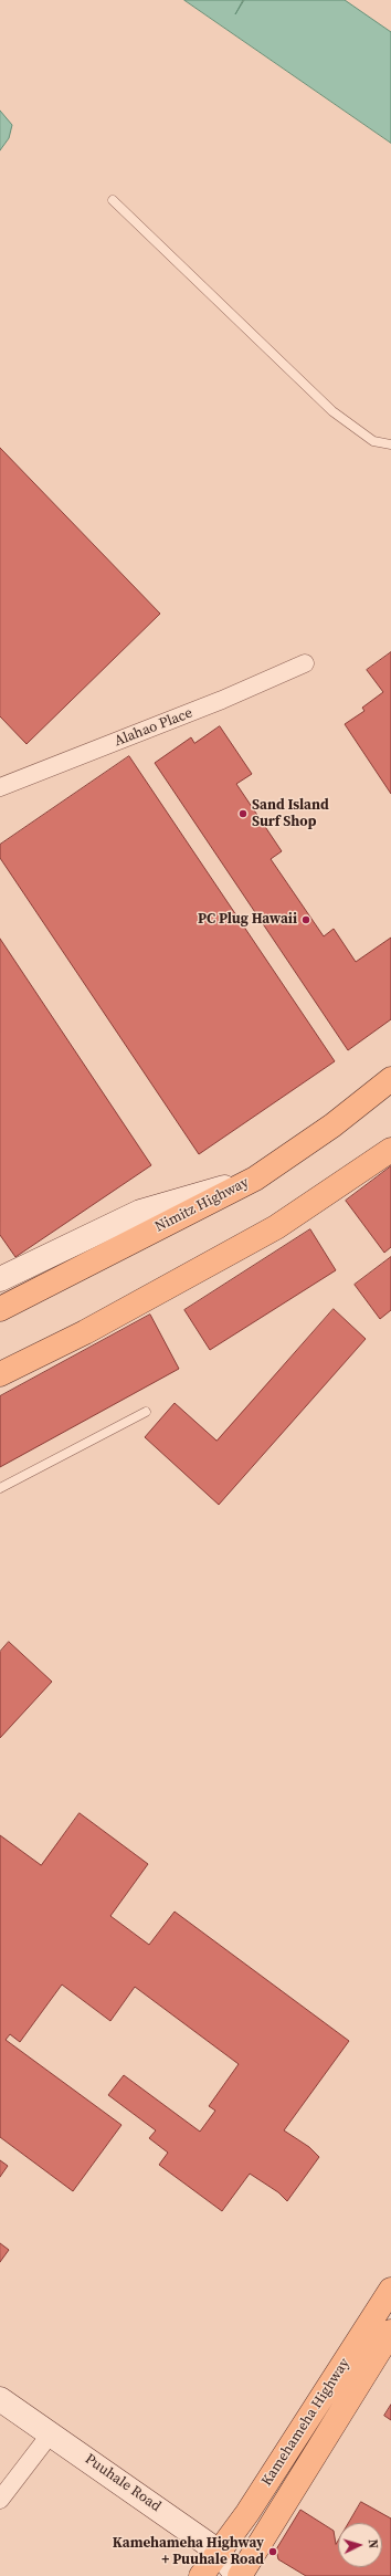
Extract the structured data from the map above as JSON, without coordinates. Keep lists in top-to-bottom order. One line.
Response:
{"streets":{"main road":["Nimitz Highway","Kamehameha Highway"],"street":["Alahao Place","Puuhale Road"]},"crossings":[["Kamehameha Highway","Puuhale Road"]],"places":["Sand Island Surf Shop","PC Plug Hawaii","Kamehameha Highway + Puuhale Road"],"north":"right"}
